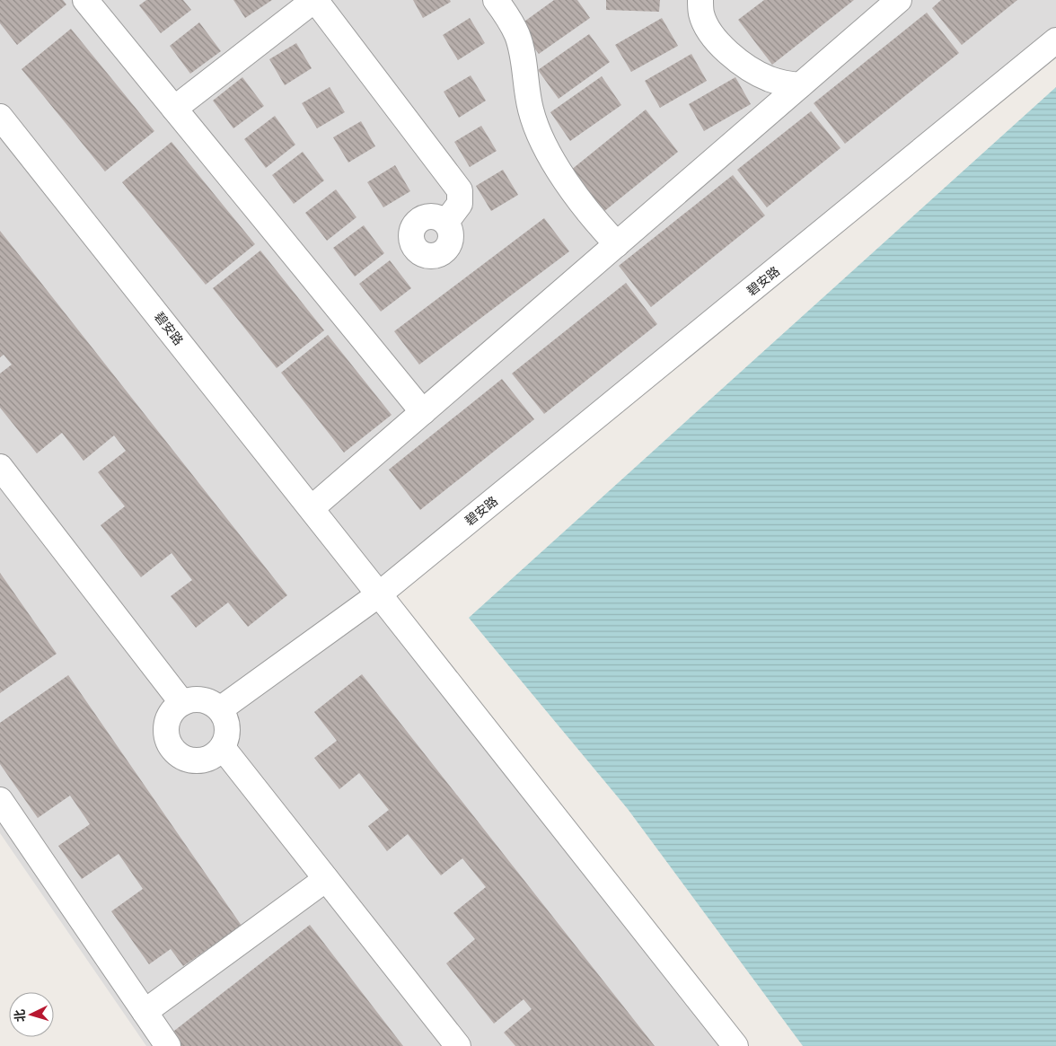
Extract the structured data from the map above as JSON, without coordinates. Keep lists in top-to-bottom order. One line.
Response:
{"streets":{"street":["碧安路"]},"north":"left"}
